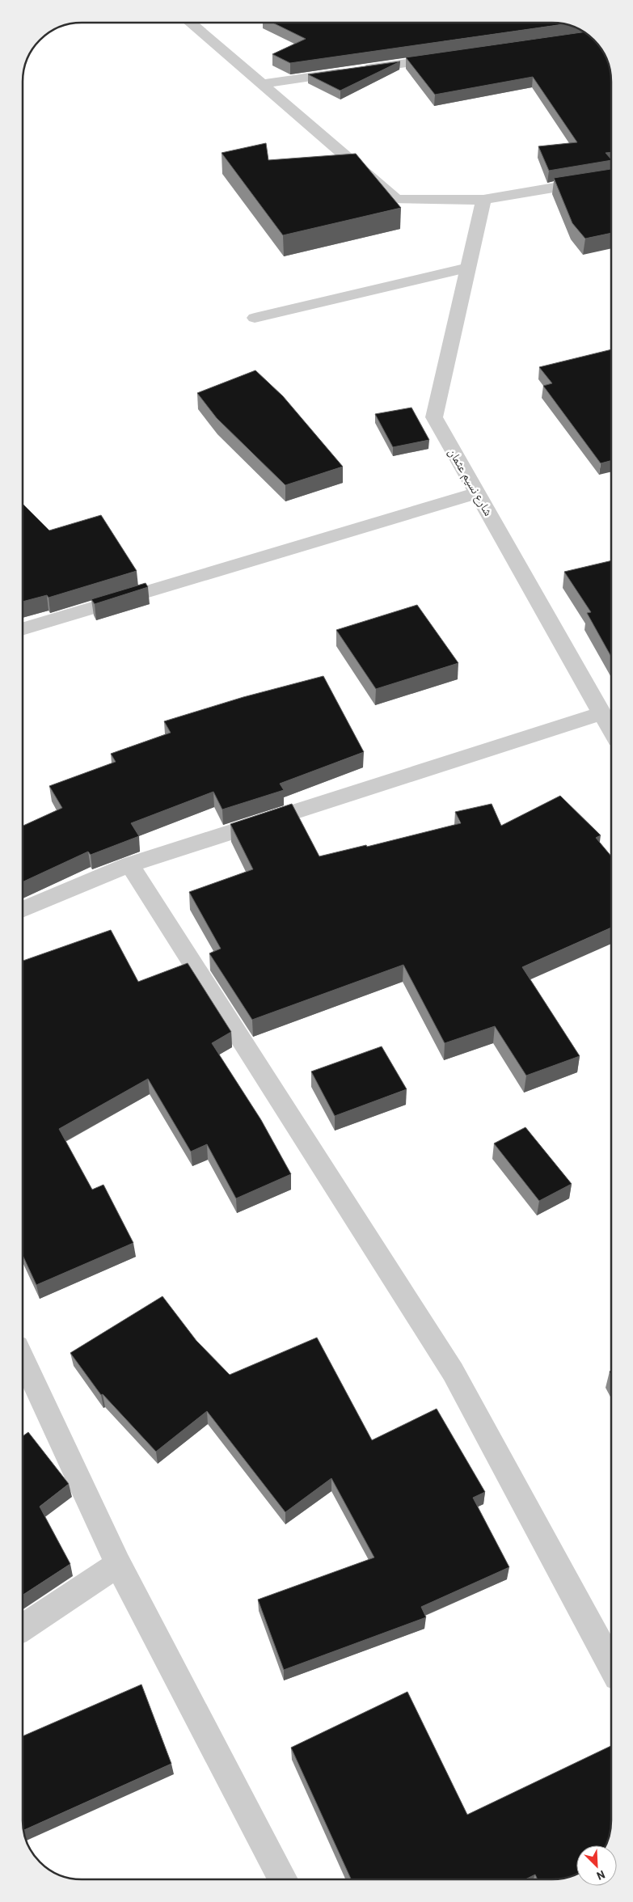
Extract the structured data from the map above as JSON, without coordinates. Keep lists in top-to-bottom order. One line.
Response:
{"streets":{"street":["شارع نسيم عثمان"]},"north":"bottom right"}
